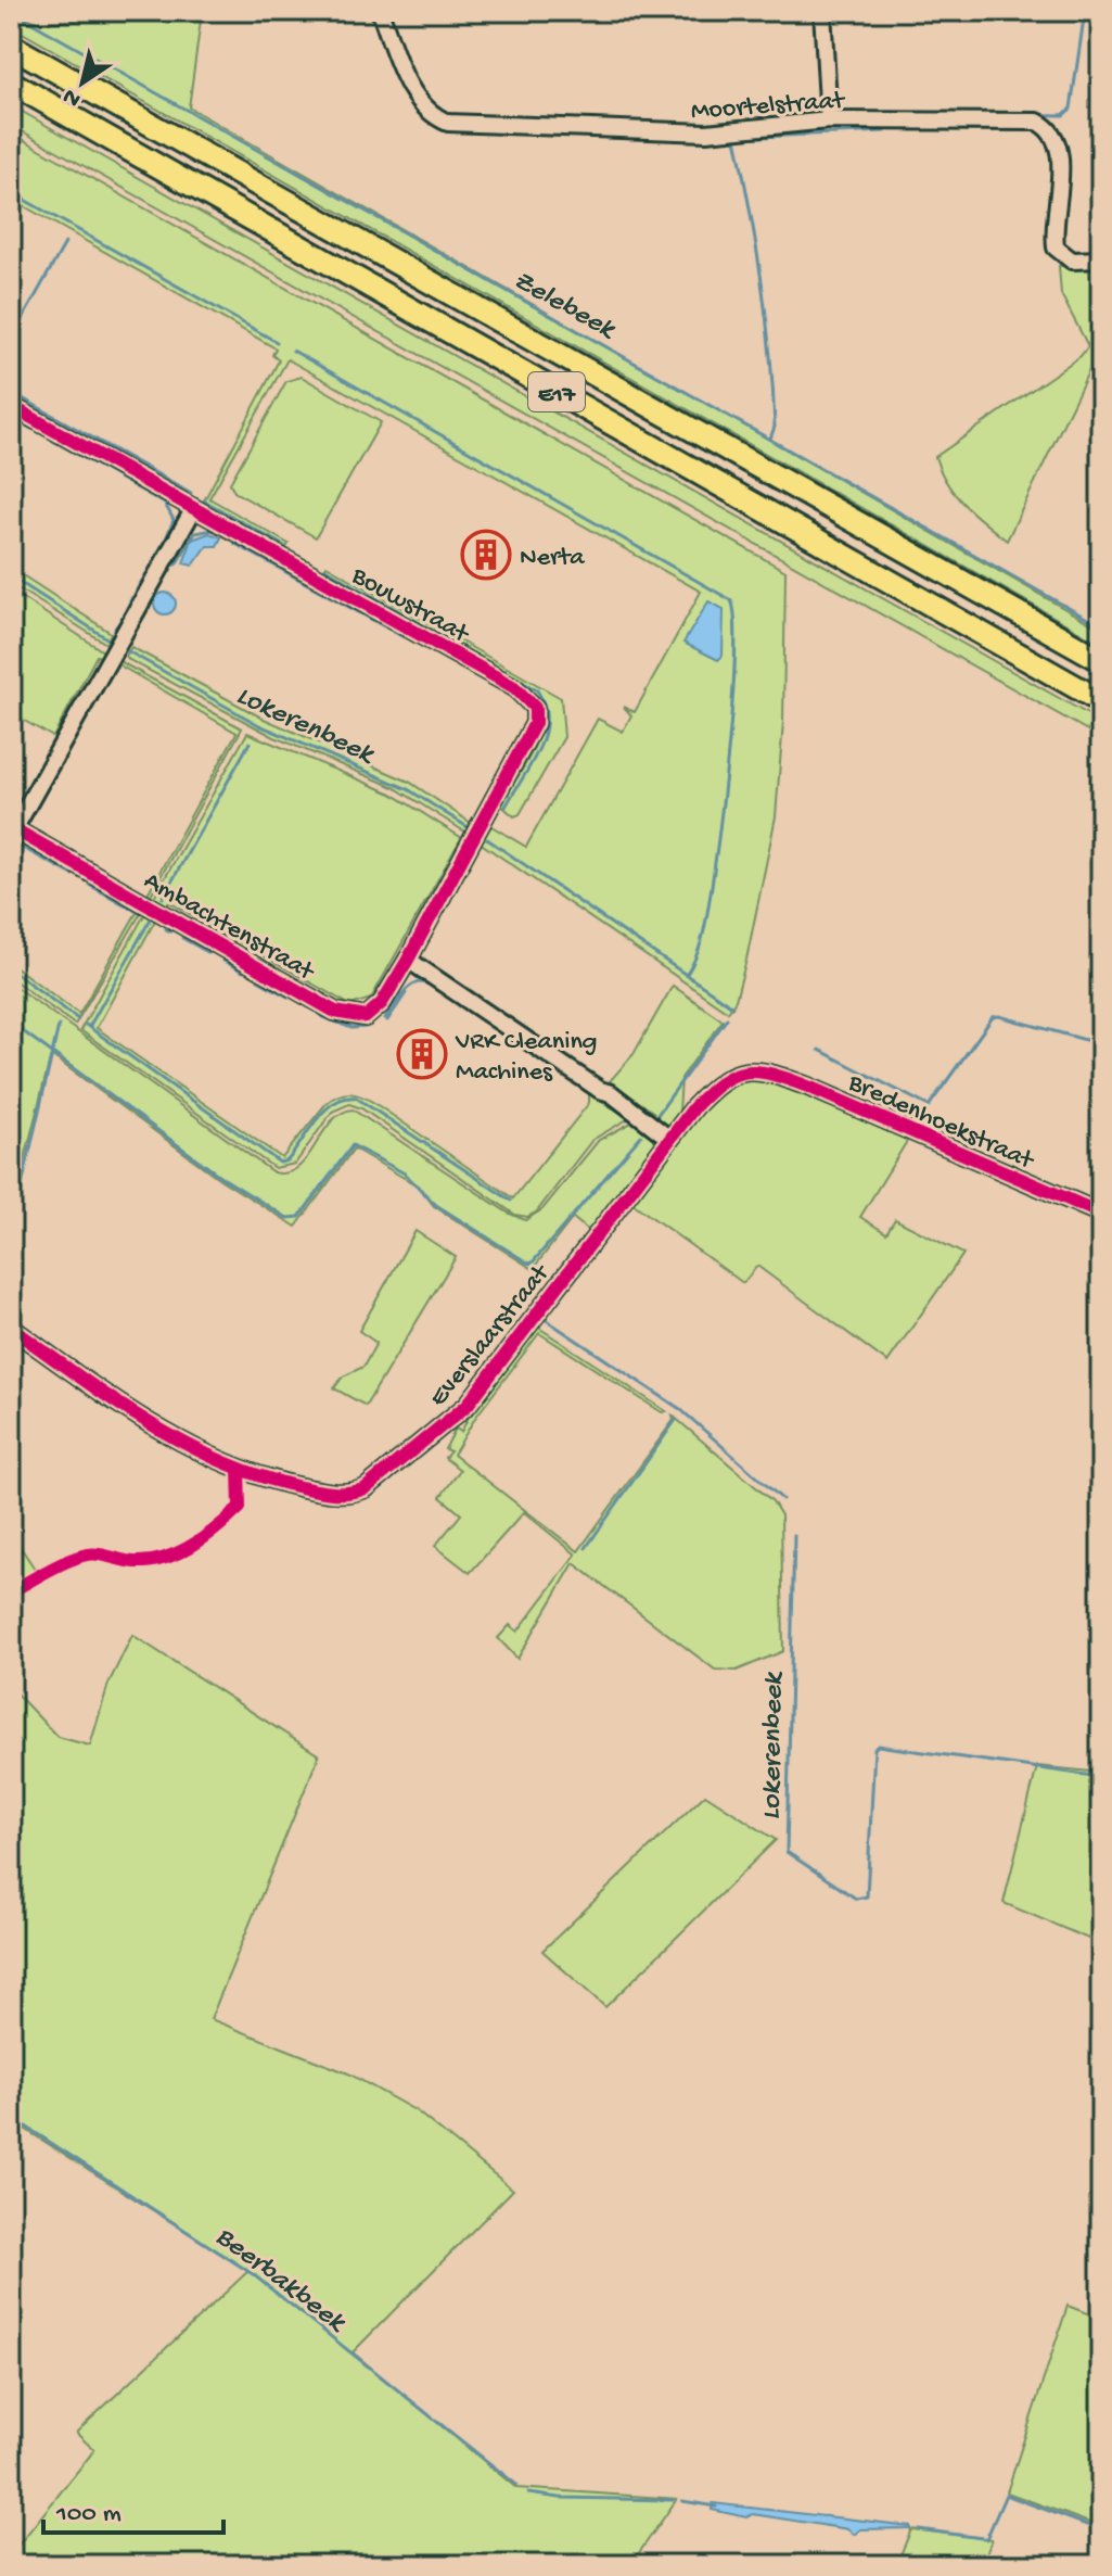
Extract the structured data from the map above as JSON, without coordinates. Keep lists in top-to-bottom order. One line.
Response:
{"streets":{"highway":["E17"],"street":["Moortelstraat","Bouwstraat","Ambachtenstraat","Bredenhoekstraat","Everslaarstraat"]},"crossings":[["Bouwstraat","Ambachtenstraat"],["Bredenhoekstraat","Everslaarstraat"]],"water":["Zelebeek","Lokerenbeek","Beerbakbeek"],"places":{"building":["Nerta","VRK Cleaning Machines"]},"scale_bar":"100 m","north":"bottom left"}
